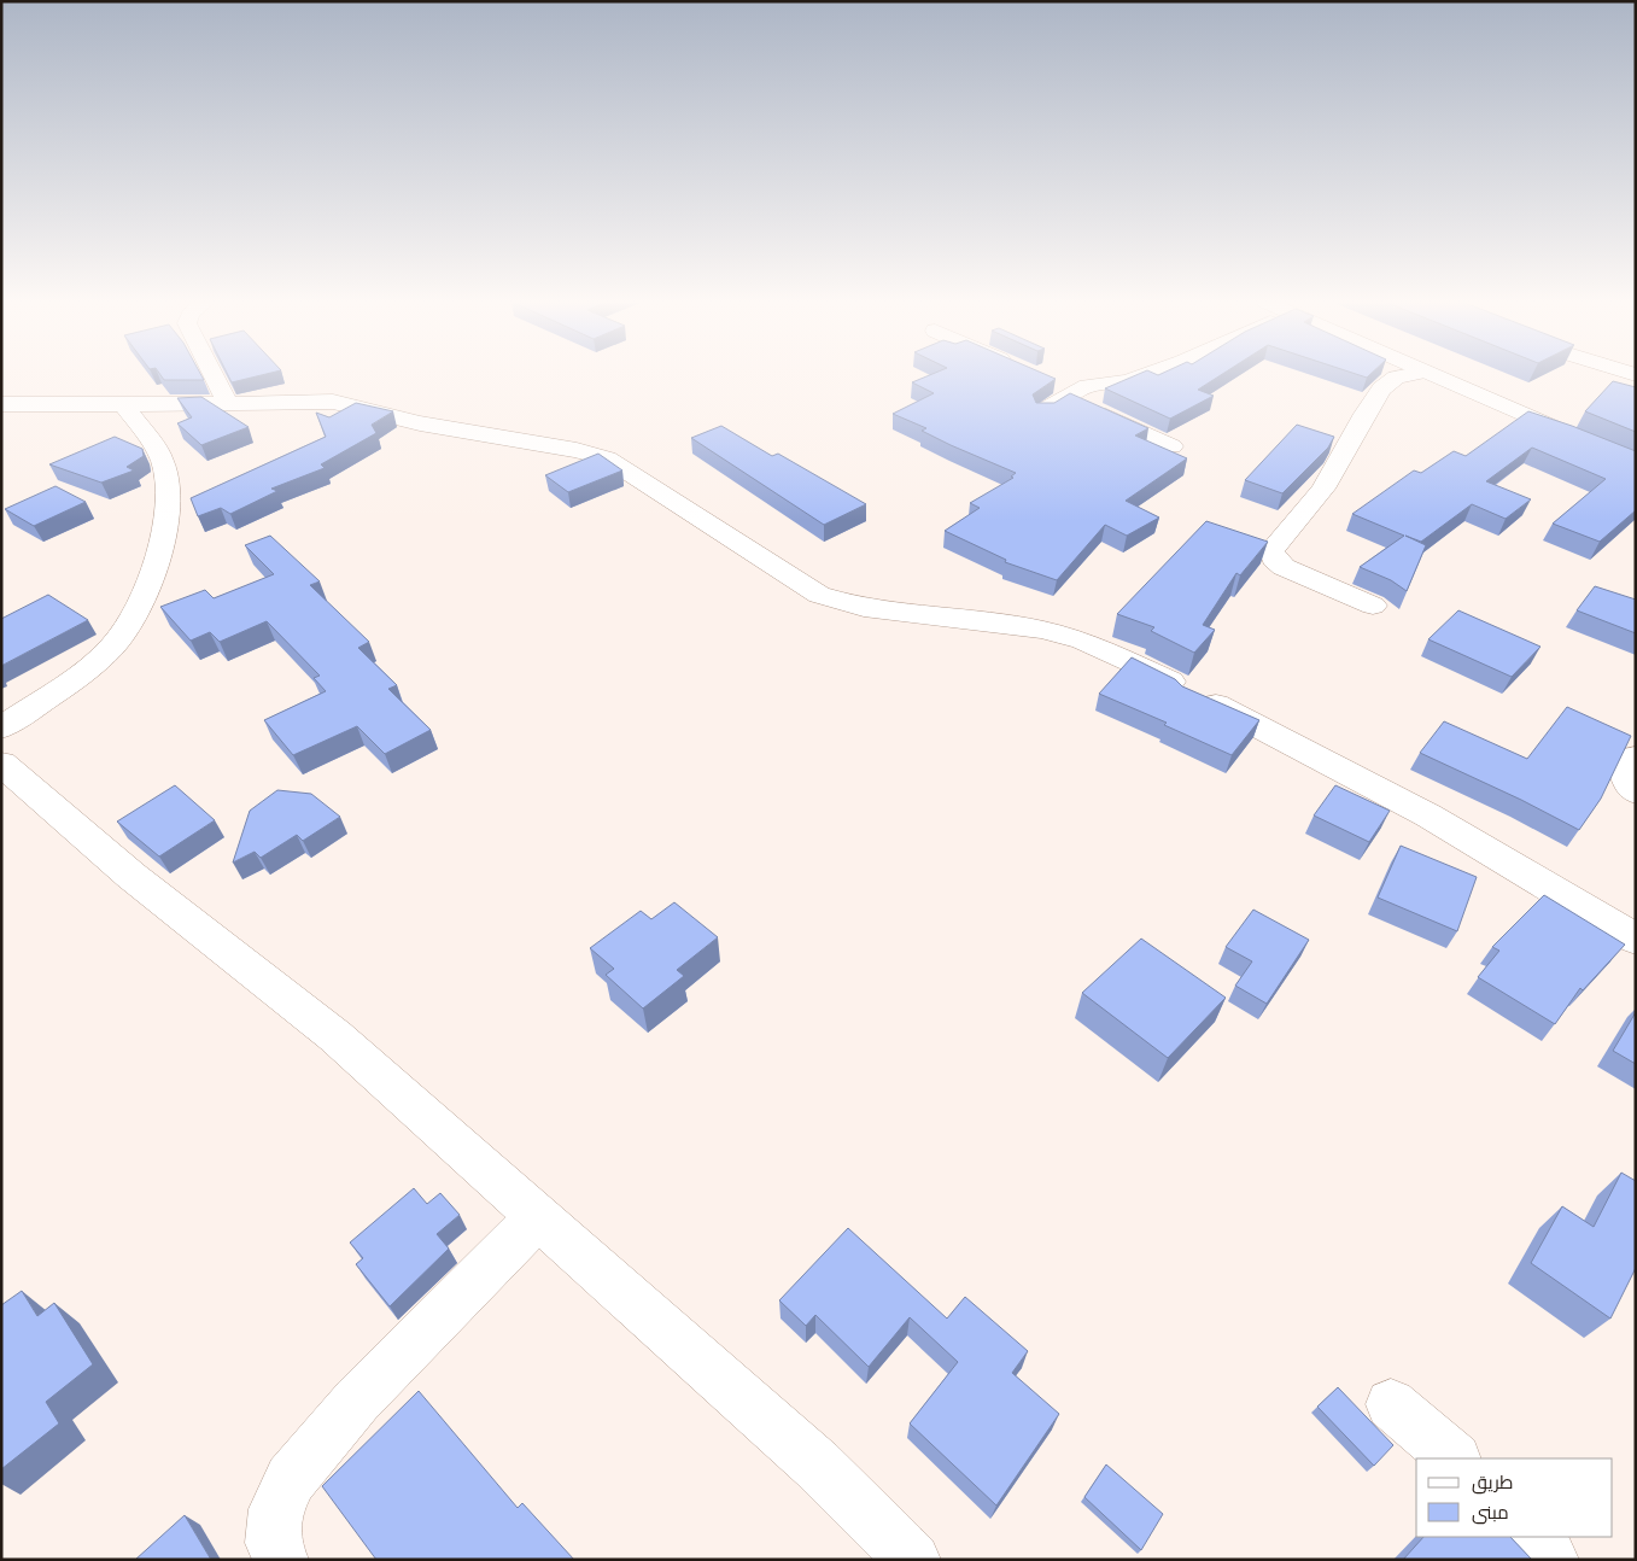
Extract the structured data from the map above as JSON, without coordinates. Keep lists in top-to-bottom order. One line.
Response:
{"legend":["طريق","مبنى"]}
